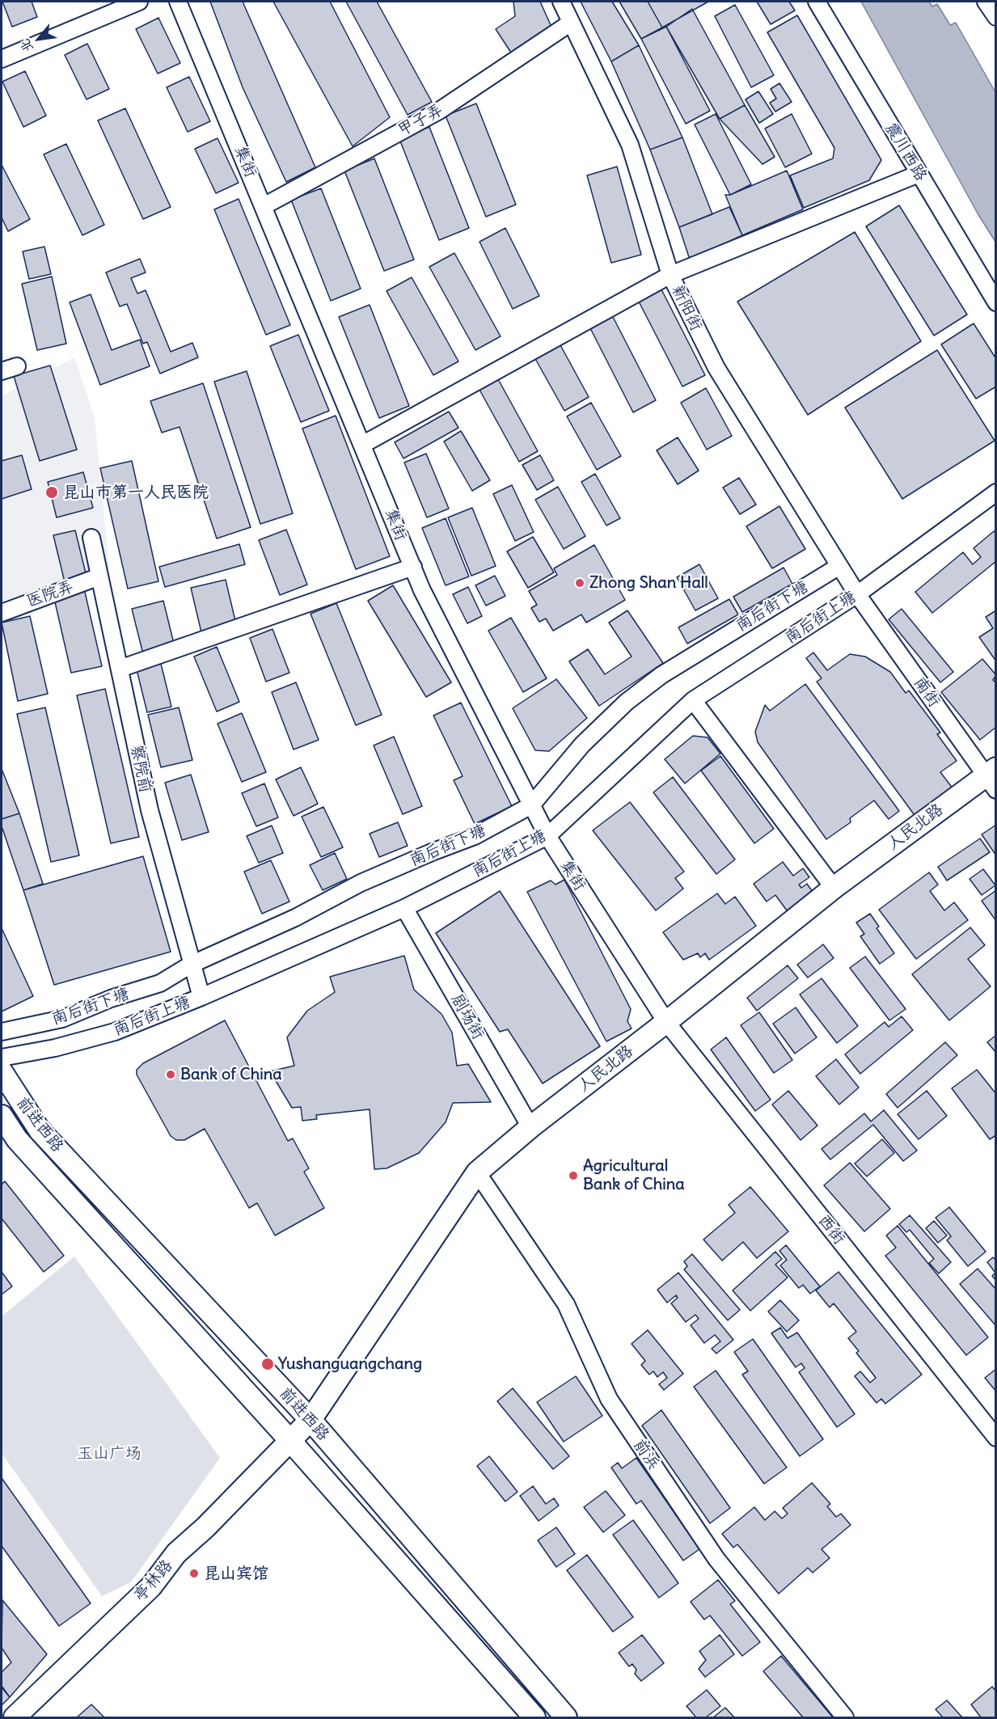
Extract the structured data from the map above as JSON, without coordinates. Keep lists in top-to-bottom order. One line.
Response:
{"streets":{"main road":["人民北路","前进西路","亭林路"],"street":["甲子弄","震川西路","集街","新阳街","医院弄","南后街下塘","南后街上塘","南街","察院前","剧场街","西街","前浜"]},"crossings":[["甲子弄","集街"],["甲子弄","新阳街"],["集街","南后街下塘"],["集街","南后街上塘"],["集街","人民北路"],["集街","西街"],["新阳街","南后街下塘"],["新阳街","南后街上塘"],["新阳街","南街"],["医院弄","察院前"],["南后街下塘","察院前"],["南后街上塘","南街"],["南后街上塘","察院前"],["南后街上塘","剧场街"],["南街","人民北路"],["人民北路","剧场街"],["人民北路","前进西路"],["人民北路","西街"],["人民北路","前浜"],["人民北路","亭林路"],["前进西路","亭林路"]],"parks":["玉山广场"],"places":["昆山市第一人民医院","Zhong Shan Hall","Bank of China","Agricultural Bank of China","Yushanguangchang","昆山宾馆"],"north":"bottom left"}
